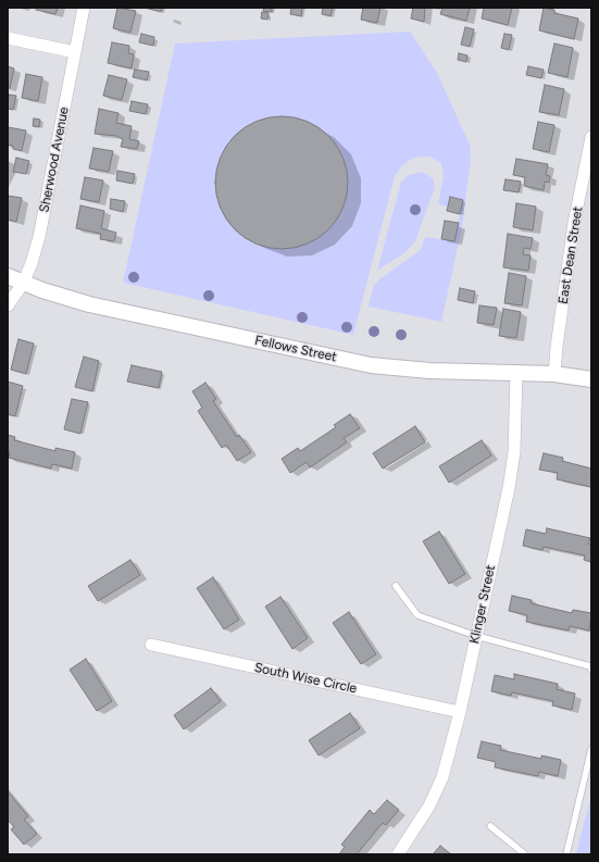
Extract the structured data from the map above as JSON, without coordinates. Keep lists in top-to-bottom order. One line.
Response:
{"streets":{"street":["Sherwood Avenue","East Dean Street","Fellows Street","Klinger Street","South Wise Circle"]},"crossings":[["Sherwood Avenue","Fellows Street"],["East Dean Street","Fellows Street"],["Fellows Street","Klinger Street"],["Klinger Street","South Wise Circle"]]}
